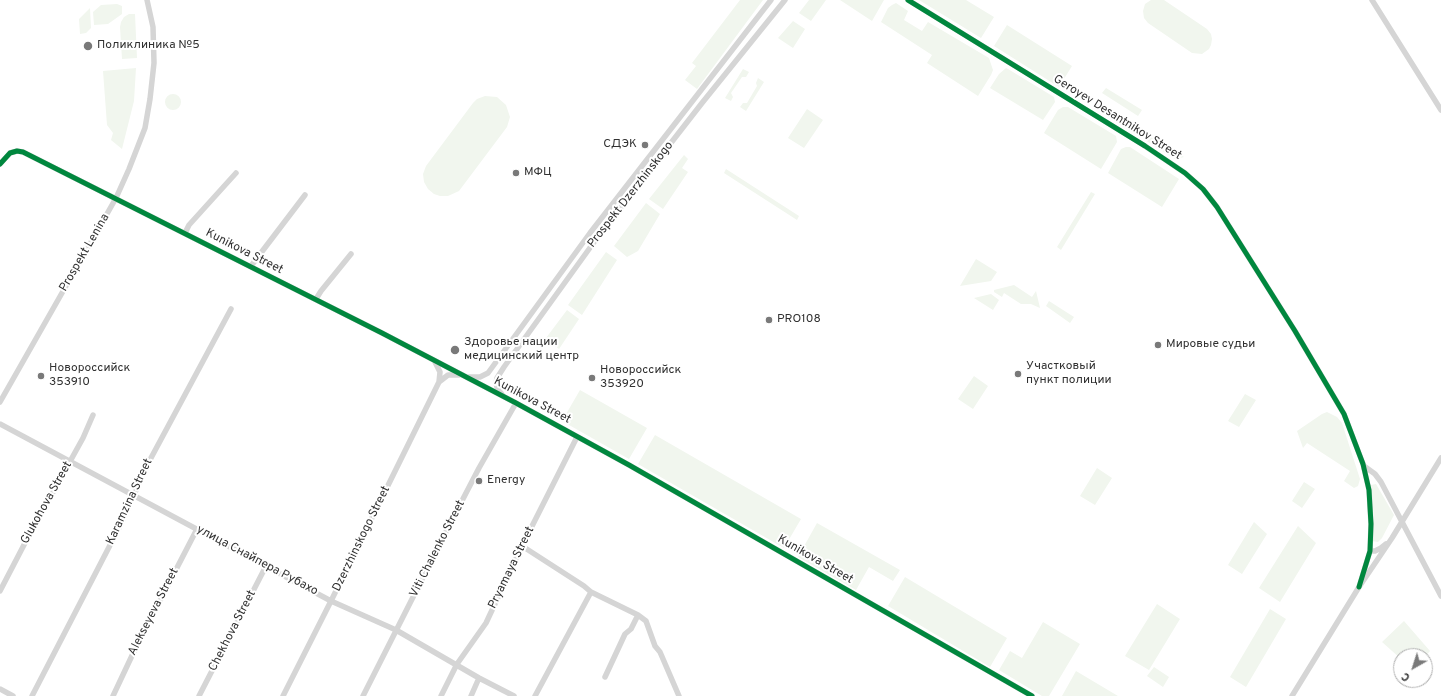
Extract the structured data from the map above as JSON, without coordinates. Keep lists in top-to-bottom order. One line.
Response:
{"streets":{"street":["Geroyev Desantnikov Street","Prospekt Dzerzhinskogo","Kunikova Street","Prospekt Lenina","Karamzina Street","Glukohova Street","Dzerzhinskogo Street","Viti Chalenko Street","улица Снайпера Рубахо","Pryamaya Street","Alekseyeva Street","Chekhova Street"]},"crossings":[["Kunikova Street","Prospekt Lenina"],["Kunikova Street","Viti Chalenko Street"],["Kunikova Street","Pryamaya Street"],["Karamzina Street","улица Снайпера Рубахо"],["Glukohova Street","улица Снайпера Рубахо"],["Dzerzhinskogo Street","улица Снайпера Рубахо"],["Viti Chalenko Street","улица Снайпера Рубахо"],["улица Снайпера Рубахо","Pryamaya Street"],["улица Снайпера Рубахо","Alekseyeva Street"],["улица Снайпера Рубахо","Chekhova Street"]],"places":["Поликлиника №5","СДЭК","МФЦ","PRO108","Мировые судьи","Здоровье нации медицинский центр","Участковый пункт полиции","Новороссийск 353910","Новороссийск 353920","Energy"],"north":"bottom left"}
